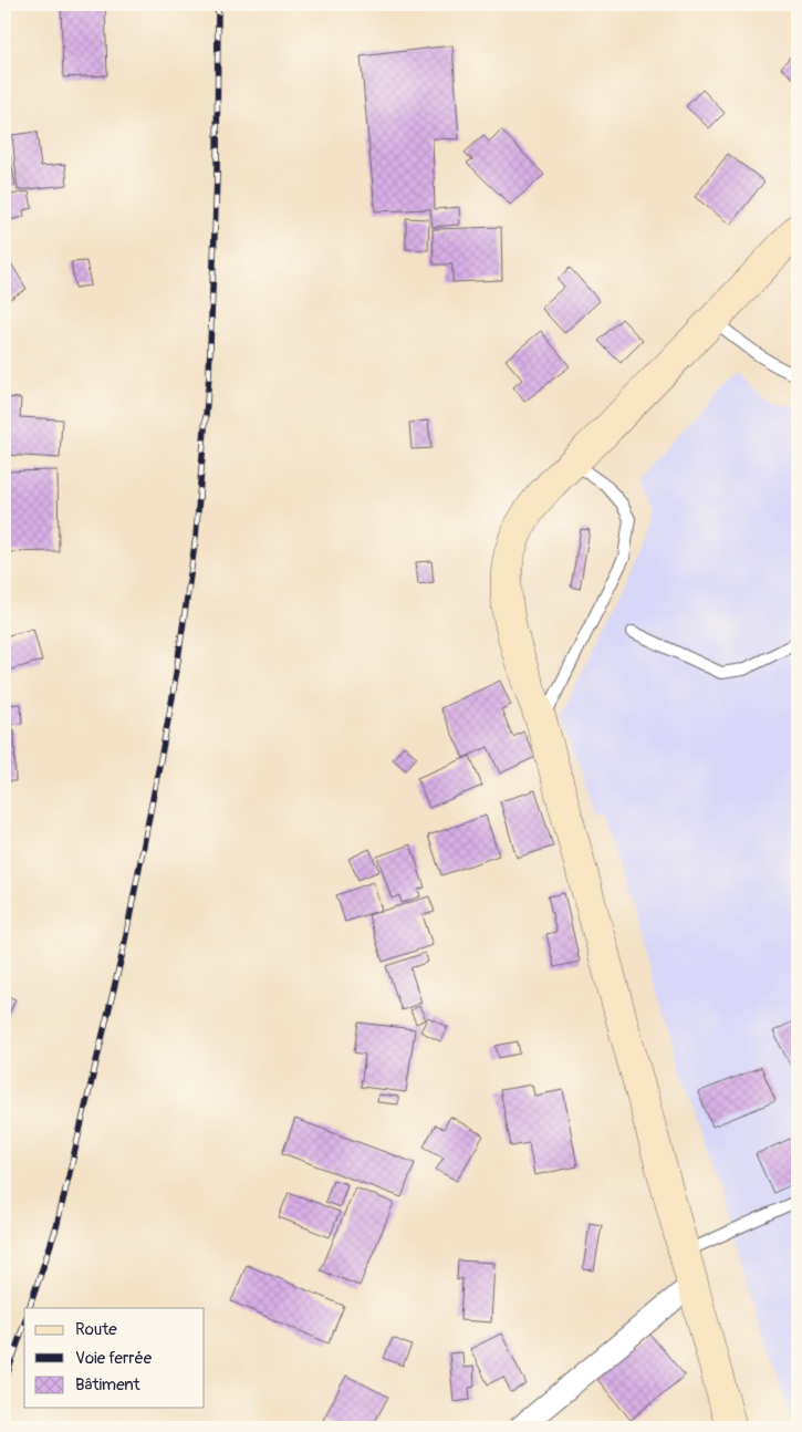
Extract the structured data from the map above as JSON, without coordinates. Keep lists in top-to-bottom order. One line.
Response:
{"legend":["Route","Voie ferrée","Bâtiment"]}
